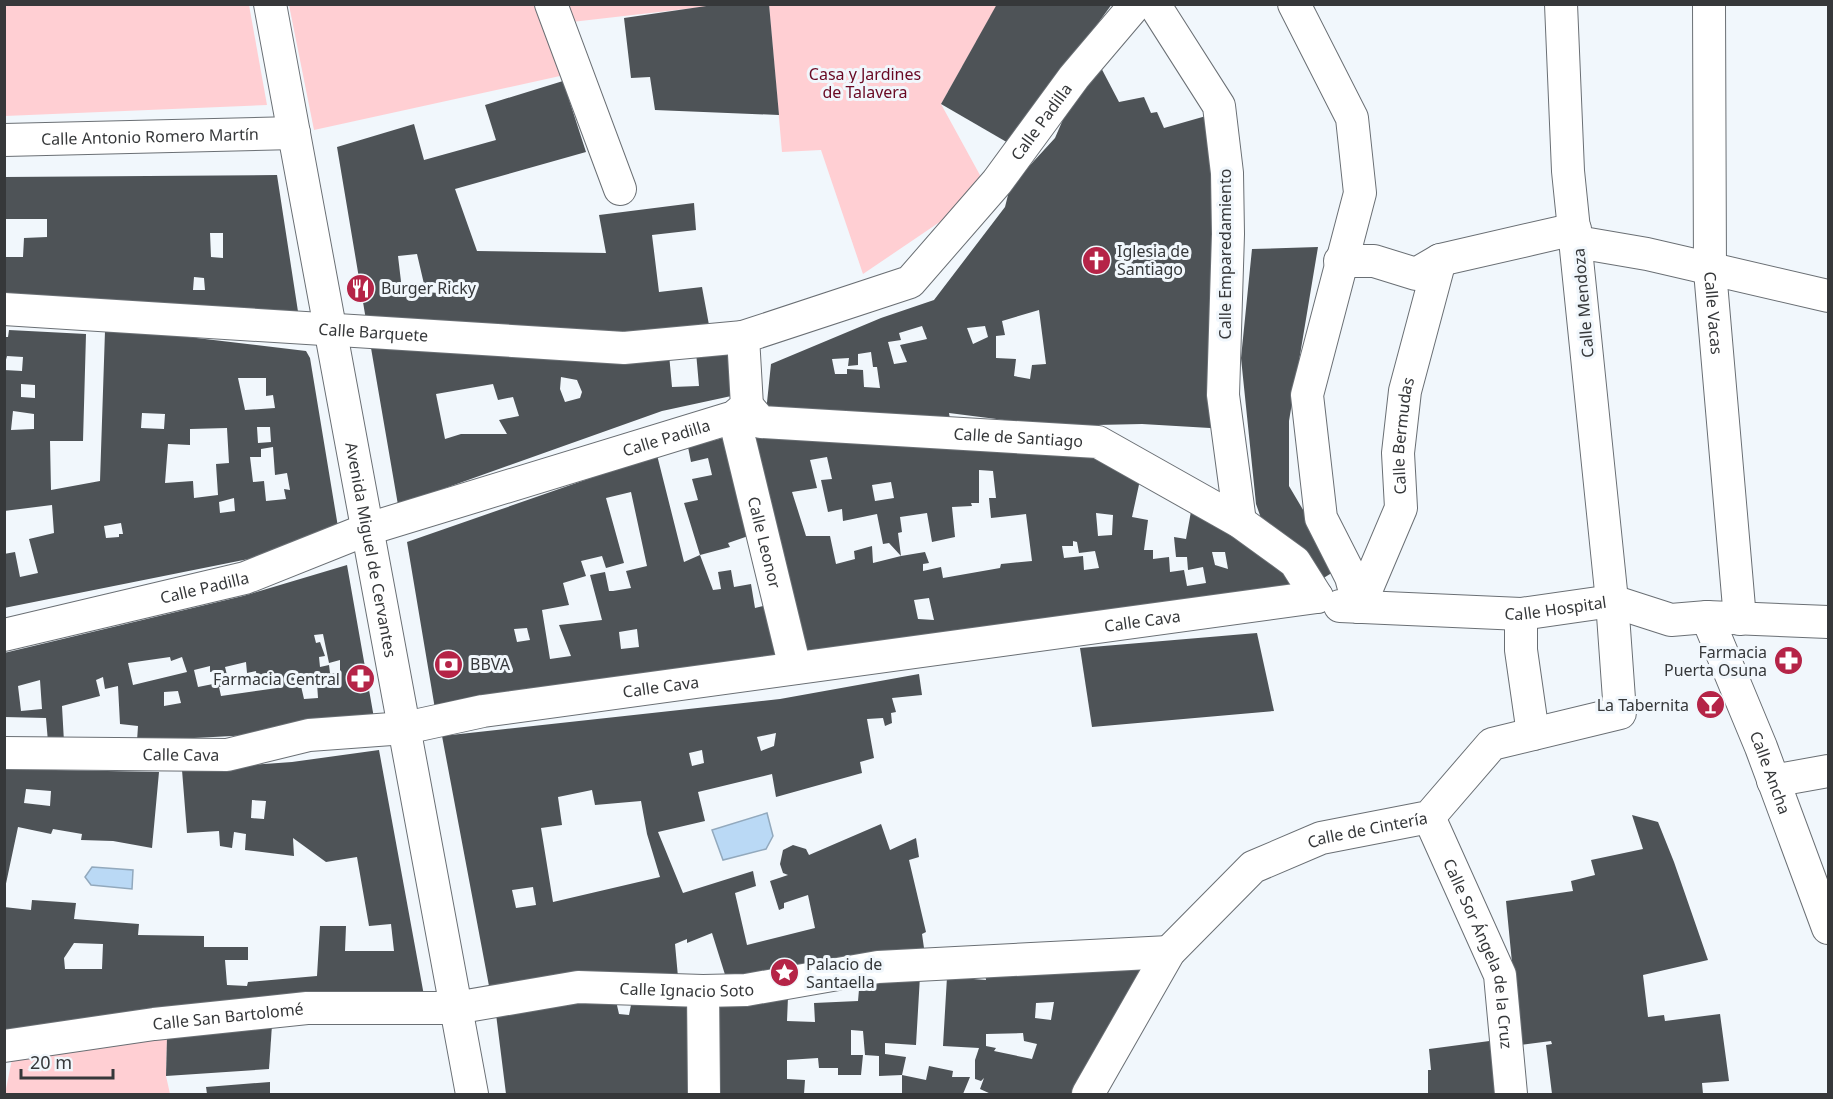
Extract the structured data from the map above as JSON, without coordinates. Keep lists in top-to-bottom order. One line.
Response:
{"streets":{"street":["Calle Padilla","Calle Antonio Romero Martín","Calle Emparedamiento","Calle Mendoza","Calle Vacas","Calle Barquete","Calle Bermudas","Calle de Santiago","Calle Leonor","Avenida Miguel de Cervantes","Calle Hospital","Calle Cava","Calle Ancha","Calle de Cintería","Calle Sor Ángela de la Cruz","Calle Ignacio Soto","Calle San Bartolomé"]},"crossings":[["Calle Padilla","Calle Barquete"],["Calle Padilla","Calle de Santiago"],["Calle Padilla","Calle Leonor"],["Calle Padilla","Avenida Miguel de Cervantes"],["Calle Antonio Romero Martín","Avenida Miguel de Cervantes"],["Calle Emparedamiento","Calle de Santiago"],["Calle Mendoza","Calle Hospital"],["Calle Mendoza","Calle de Cintería"],["Calle Vacas","Calle Hospital"],["Calle Barquete","Avenida Miguel de Cervantes"],["Calle Bermudas","Calle Hospital"],["Calle de Santiago","Calle Leonor"],["Calle de Santiago","Calle Hospital"],["Calle de Santiago","Calle Cava"],["Calle Leonor","Calle Cava"],["Avenida Miguel de Cervantes","Calle Cava"],["Avenida Miguel de Cervantes","Calle Ignacio Soto"],["Avenida Miguel de Cervantes","Calle San Bartolomé"],["Calle Hospital","Calle Cava"],["Calle Hospital","Calle Ancha"],["Calle Hospital","Calle de Cintería"],["Calle de Cintería","Calle Sor Ángela de la Cruz"],["Calle de Cintería","Calle Ignacio Soto"],["Calle Ignacio Soto","Calle San Bartolomé"]],"parks":["Casa y Jardines de Talavera"],"places":{"church":["Iglesia de Santiago"],"restaurant":["Burger Ricky"],"pharmacy":["Farmacia Puerta Osuna","Farmacia Central"],"bank":["BBVA"],"bar":["La Tabernita"],"place":["Palacio de Santaella"]},"scale_bar":"20 m"}
